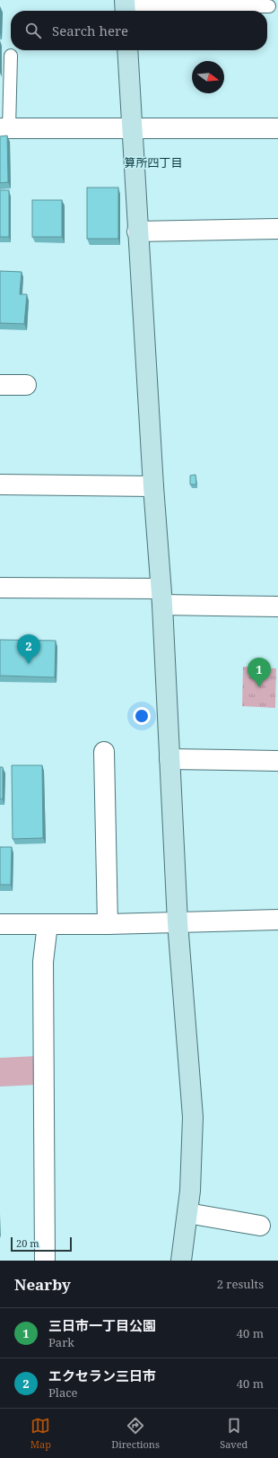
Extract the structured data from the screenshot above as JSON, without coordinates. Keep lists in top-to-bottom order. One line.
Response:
{"districts":["算所四丁目"],"scale_bar":"20 m","north":"right","page":{"search":"Search here","pins":["2","1"],"scale":"20 m","heading":["Nearby","2 results"],"list":[{"mark":"1","name":"三日市一丁目公園","note":"Park","value":"40 m"},{"mark":"2","name":"エクセラン三日市","note":"Place","value":"40 m"}],"nav":["Map","Directions","Saved"]}}
